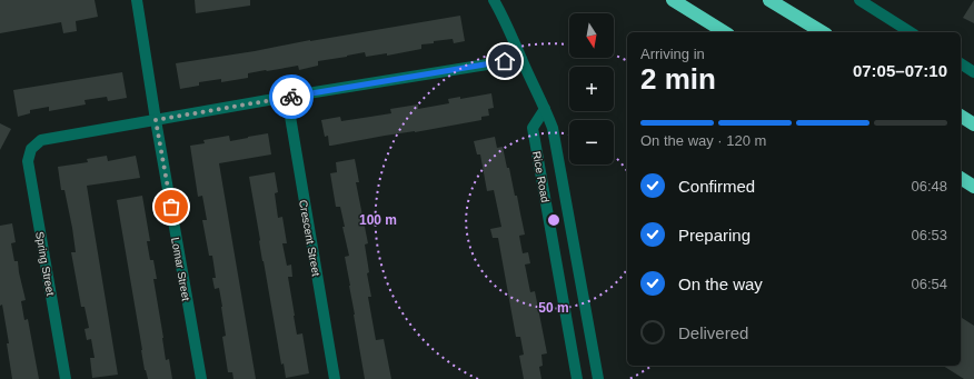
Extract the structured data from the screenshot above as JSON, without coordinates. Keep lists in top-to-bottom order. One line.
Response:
{"streets":{"street":["Rice Road","Crescent Street","Spring Street","Lomar Street"]},"crossings":[["Spring Street","Lomar Street"]],"north":"bottom","page":{"map_buttons":["+","−"],"heading":["2 min","Arriving in","07:05–07:10"],"bar":"On the way · 120 m","list":[["Confirmed","06:48"],["Preparing","06:53"],["On the way","06:54"],"Delivered"]},"rings":["100 m","50 m"]}
